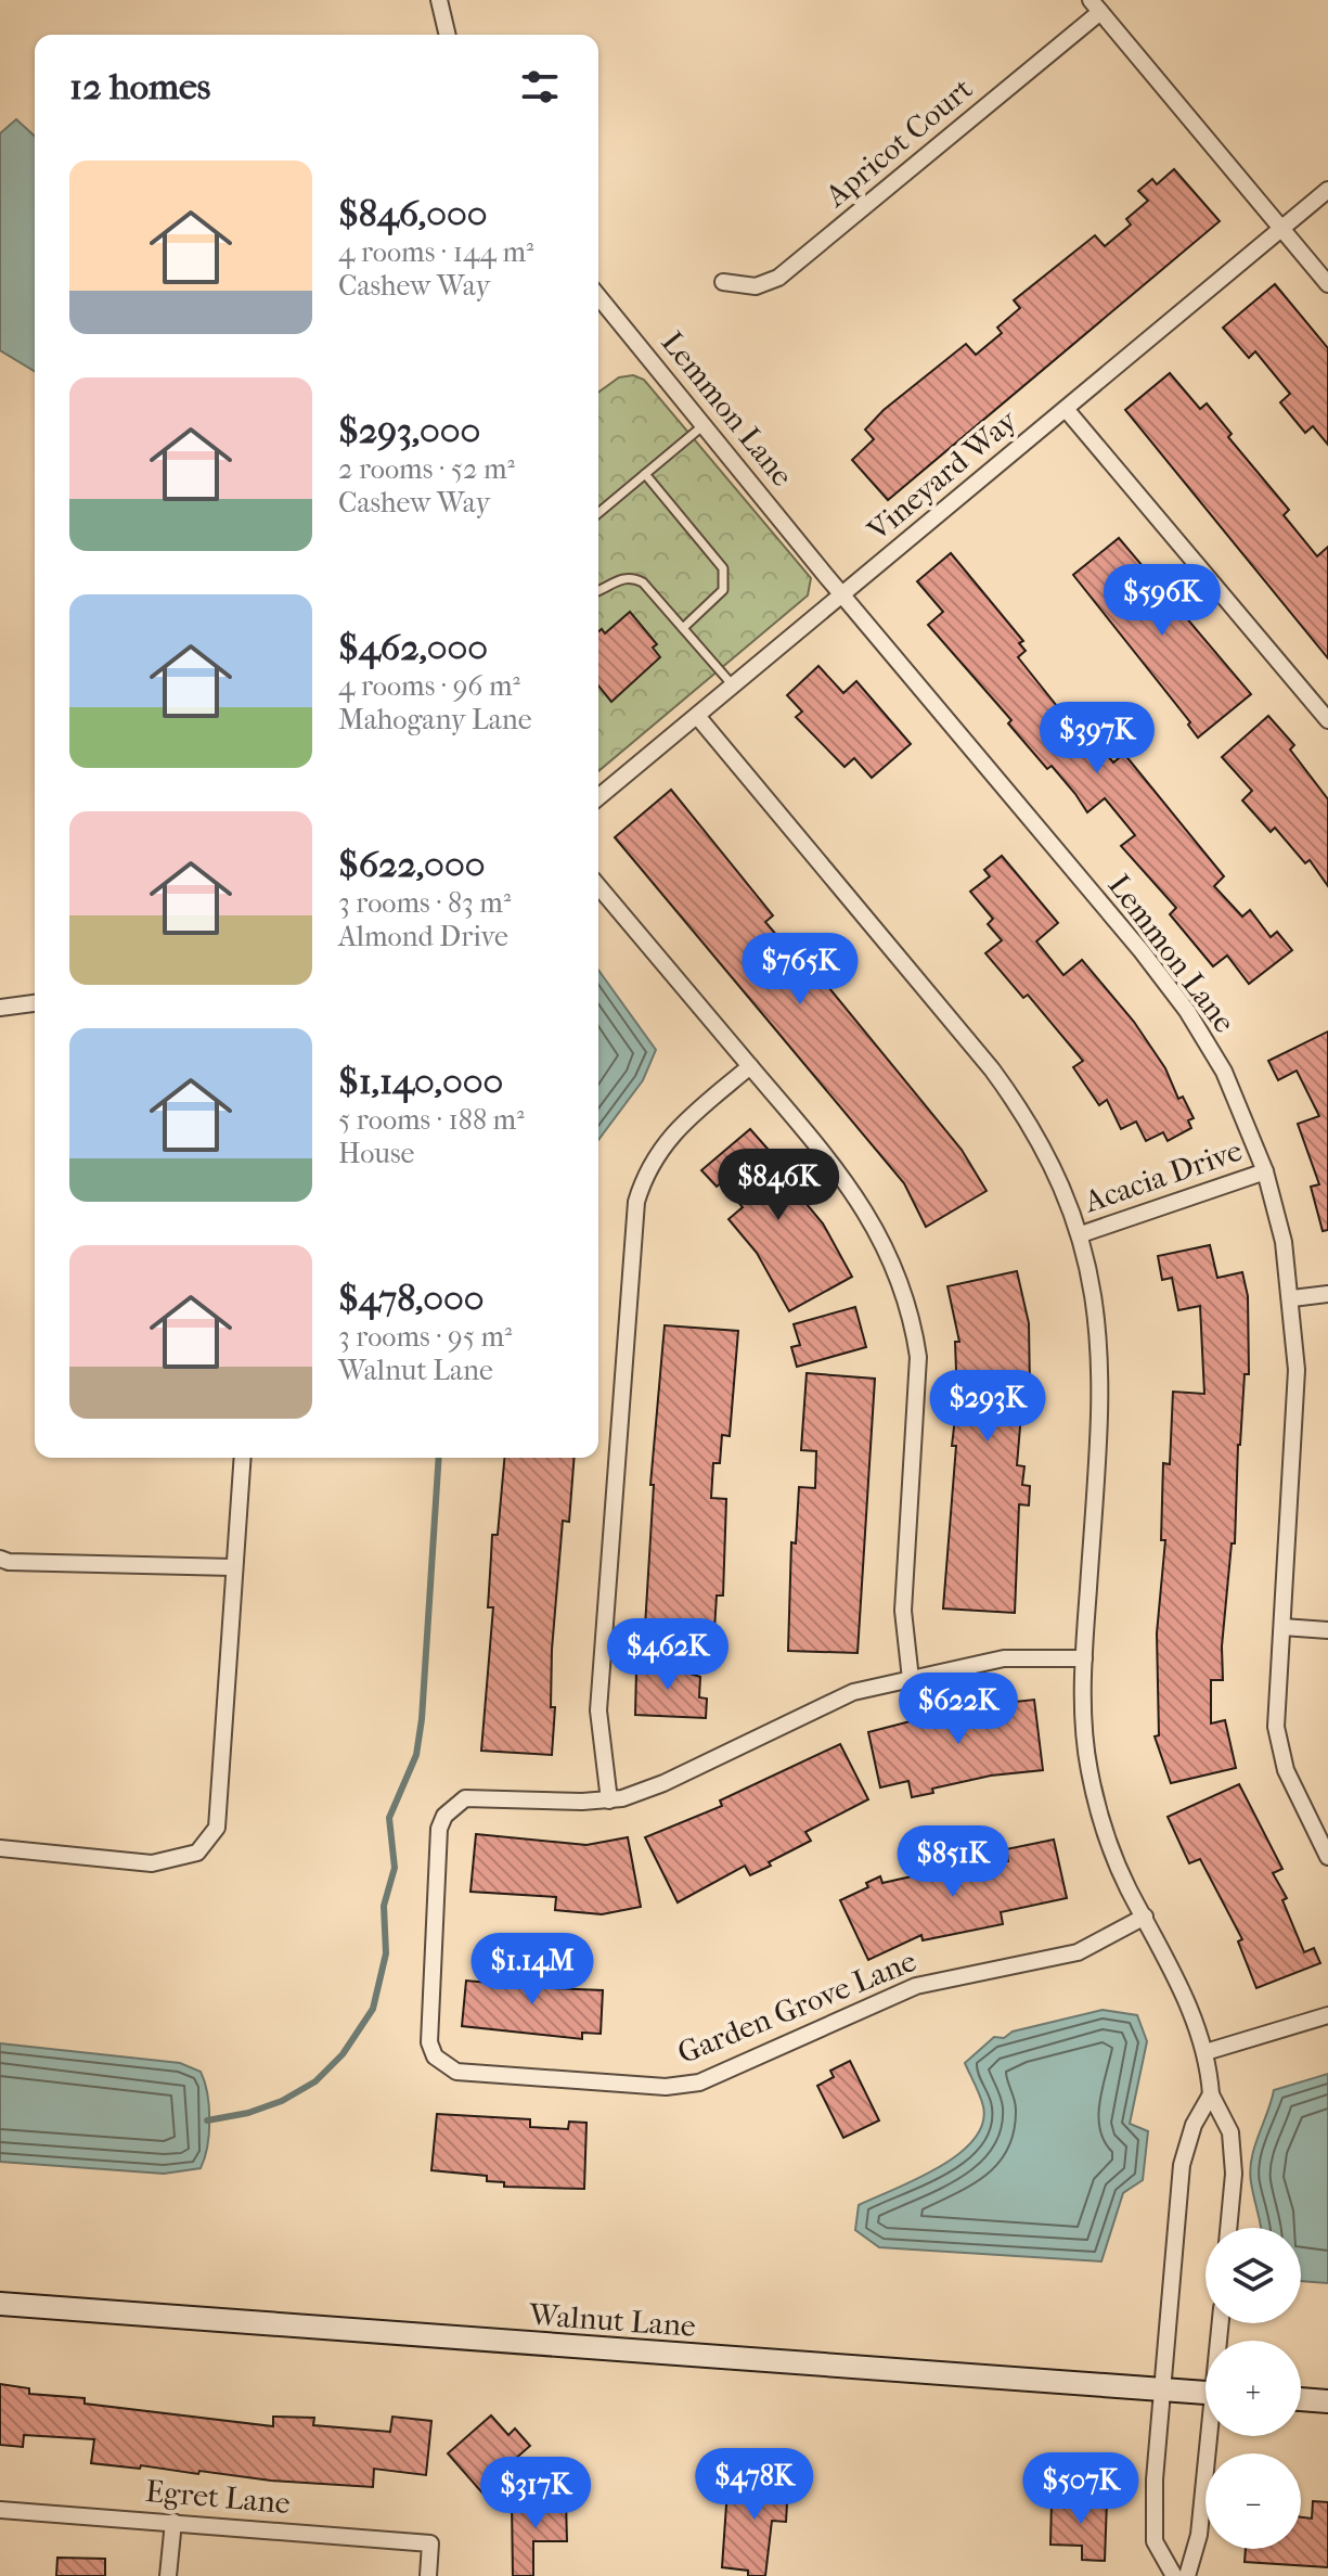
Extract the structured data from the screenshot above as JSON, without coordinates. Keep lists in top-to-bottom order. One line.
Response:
{"streets":{"main road":["Walnut Lane"],"street":["Apricot Court","Lemmon Lane","Vineyard Way","Acacia Drive","Garden Grove Lane","Egret Lane"]},"crossings":[["Lemmon Lane","Vineyard Way"],["Lemmon Lane","Acacia Drive"]],"page":{"heading":"12 homes","list":[{"name":"$846,000","note":"4 rooms · 144 m² · Cashew Way"},{"name":"$293,000","note":"2 rooms · 52 m² · Cashew Way"},{"name":"$462,000","note":"4 rooms · 96 m² · Mahogany Lane"},{"name":"$622,000","note":"3 rooms · 83 m² · Almond Drive"},{"name":"$1,140,000","note":"5 rooms · 188 m² · House"},{"name":"$478,000","note":"3 rooms · 95 m² · Walnut Lane"}],"price":["$596K","$397K","$765K","$846K","$293K","$462K","$622K","$851K","$1.14M","$478K","$507K","$317K"],"map_buttons":["+","−"]}}
